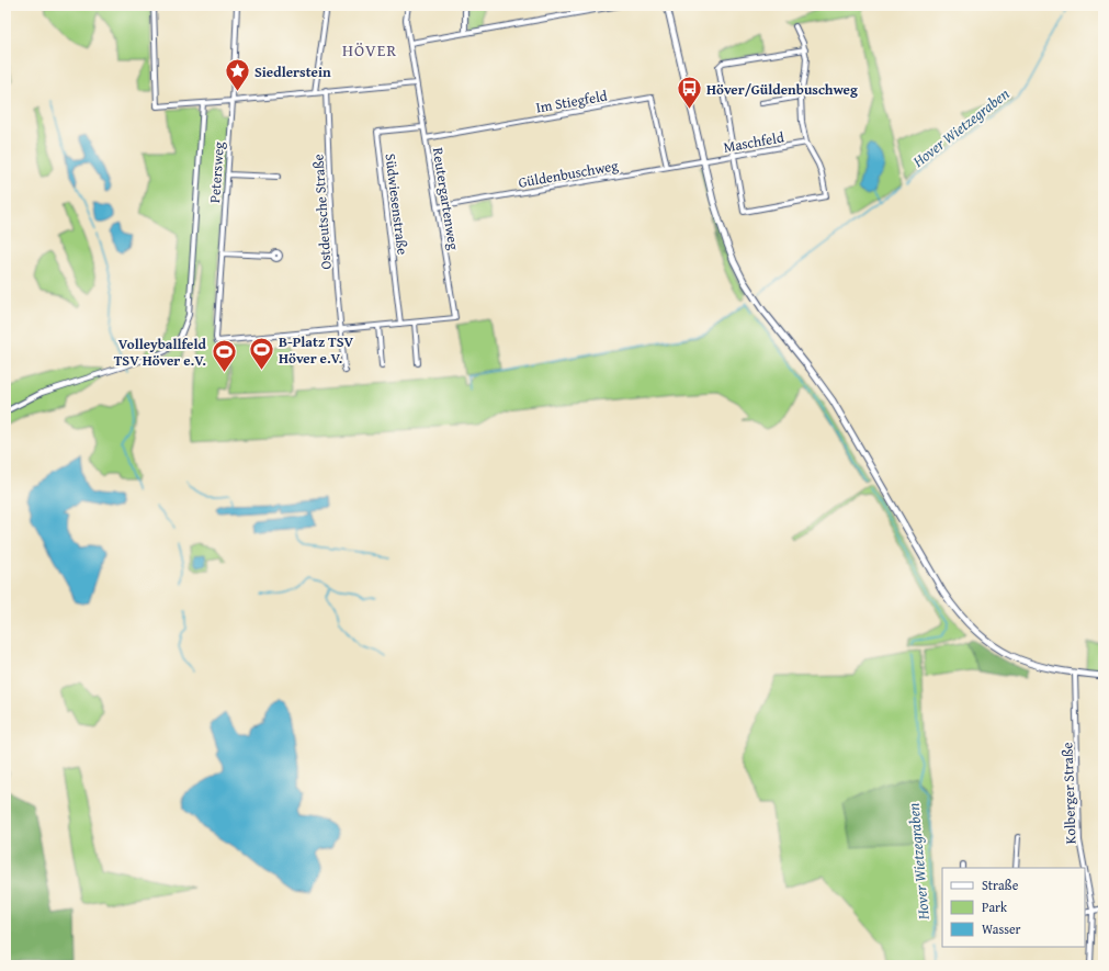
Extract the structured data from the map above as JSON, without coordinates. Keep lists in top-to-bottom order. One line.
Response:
{"streets":{"street":["Im Stiegfeld","Maschfeld","Petersweg","Güldenbuschweg","Reutergartenweg","Südwiesenstraße","Ostdeutsche Straße","Kolberger Straße"]},"crossings":[["Im Stiegfeld","Güldenbuschweg"],["Im Stiegfeld","Reutergartenweg"],["Maschfeld","Güldenbuschweg"],["Petersweg","Ostdeutsche Straße"],["Güldenbuschweg","Reutergartenweg"],["Reutergartenweg","Südwiesenstraße"]],"districts":["HÖVER"],"water":["Hover Wietzegraben"],"places":{"place":["Siedlerstein"],"bus stop":["Höver/Güldenbuschweg"],"sports":["B-Platz TSV Höver e.V.","Volleyballfeld TSV Höver e.V."]},"legend":["Straße","Park","Wasser"]}
